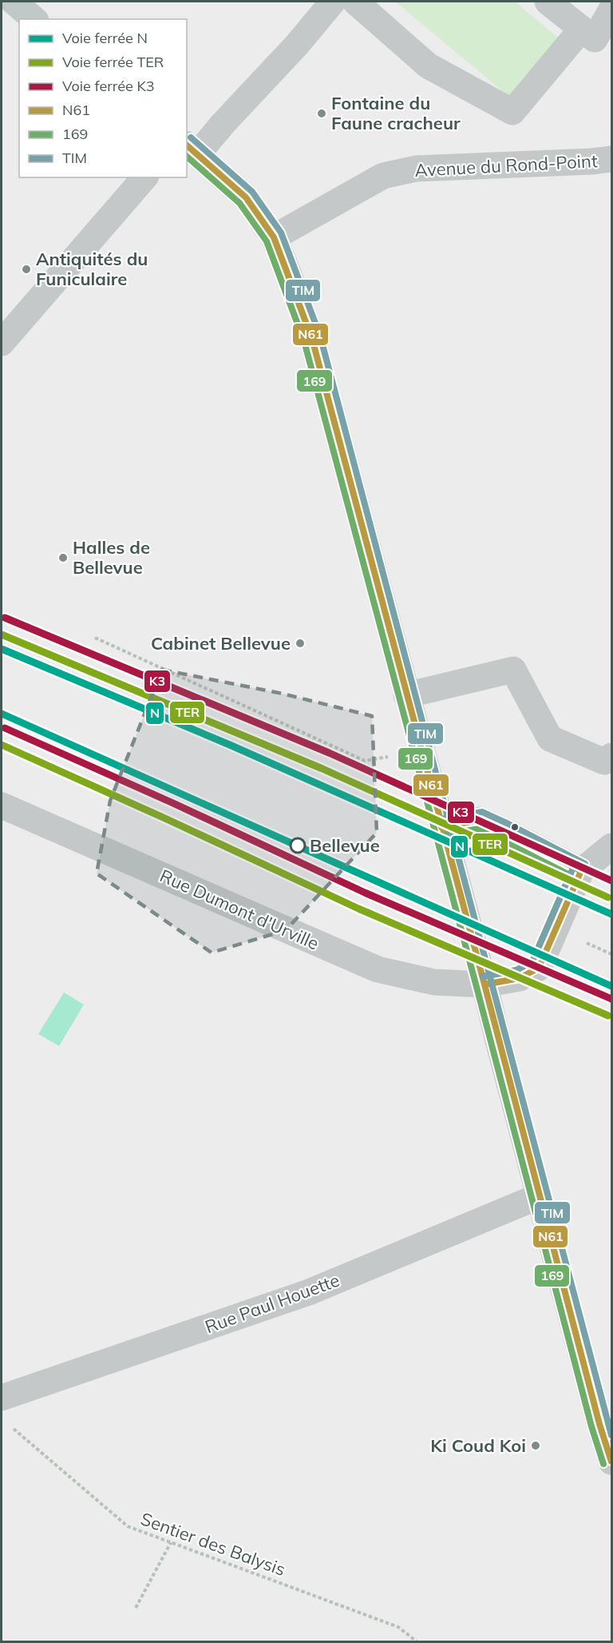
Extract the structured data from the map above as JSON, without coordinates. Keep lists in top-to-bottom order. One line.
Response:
{"streets":{"street":["Avenue du Rond-Point","Rue Dumont d'Urville","Rue Paul Houette"],"path":["Sentier des Balysis"]},"places":["Fontaine du Faune cracheur","Antiquités du Funiculaire","Halles de Bellevue","Cabinet Bellevue","Bellevue","Ki Coud Koi"],"lines":["transit line TIM","transit line N61","transit line 169","rail line K3","rail line TER","rail line N"],"legend":["Voie ferrée N","Voie ferrée TER","Voie ferrée K3","N61","169","TIM"]}
